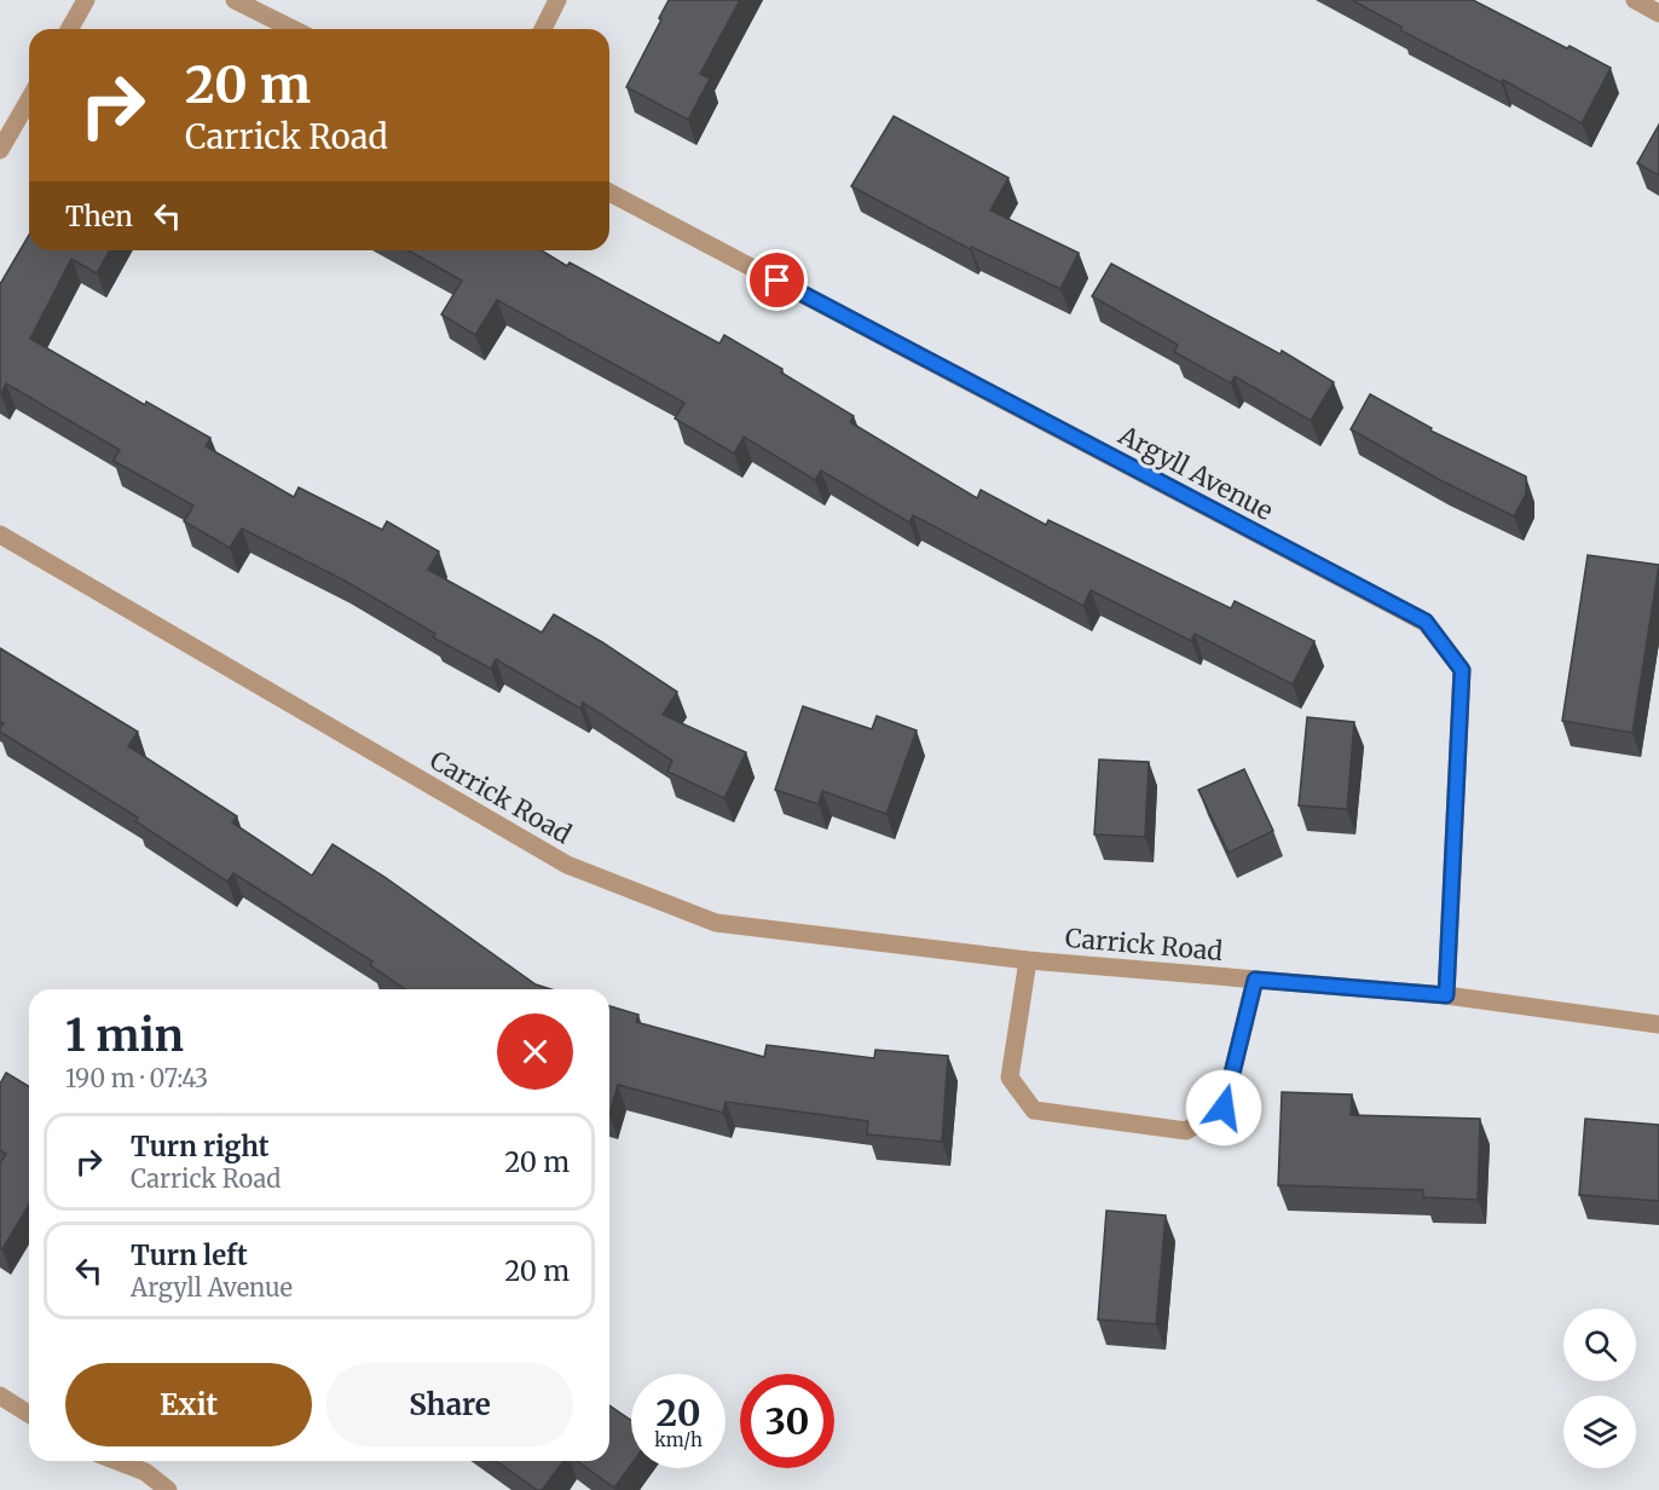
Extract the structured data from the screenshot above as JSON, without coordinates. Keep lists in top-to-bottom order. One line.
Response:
{"streets":{"street":["Argyll Avenue","Carrick Road"]},"crossings":[["Argyll Avenue","Carrick Road"]],"page":{"turn":["20 m","Carrick Road"],"then":"Then","heading":["1 min","190 m · 07:43"],"list":[{"name":"Turn right","note":"Carrick Road","value":"20 m"},{"name":"Turn left","note":"Argyll Avenue","value":"20 m"}],"buttons":["Exit","Share"],"speed":"20 km/h","limit":"30"}}
